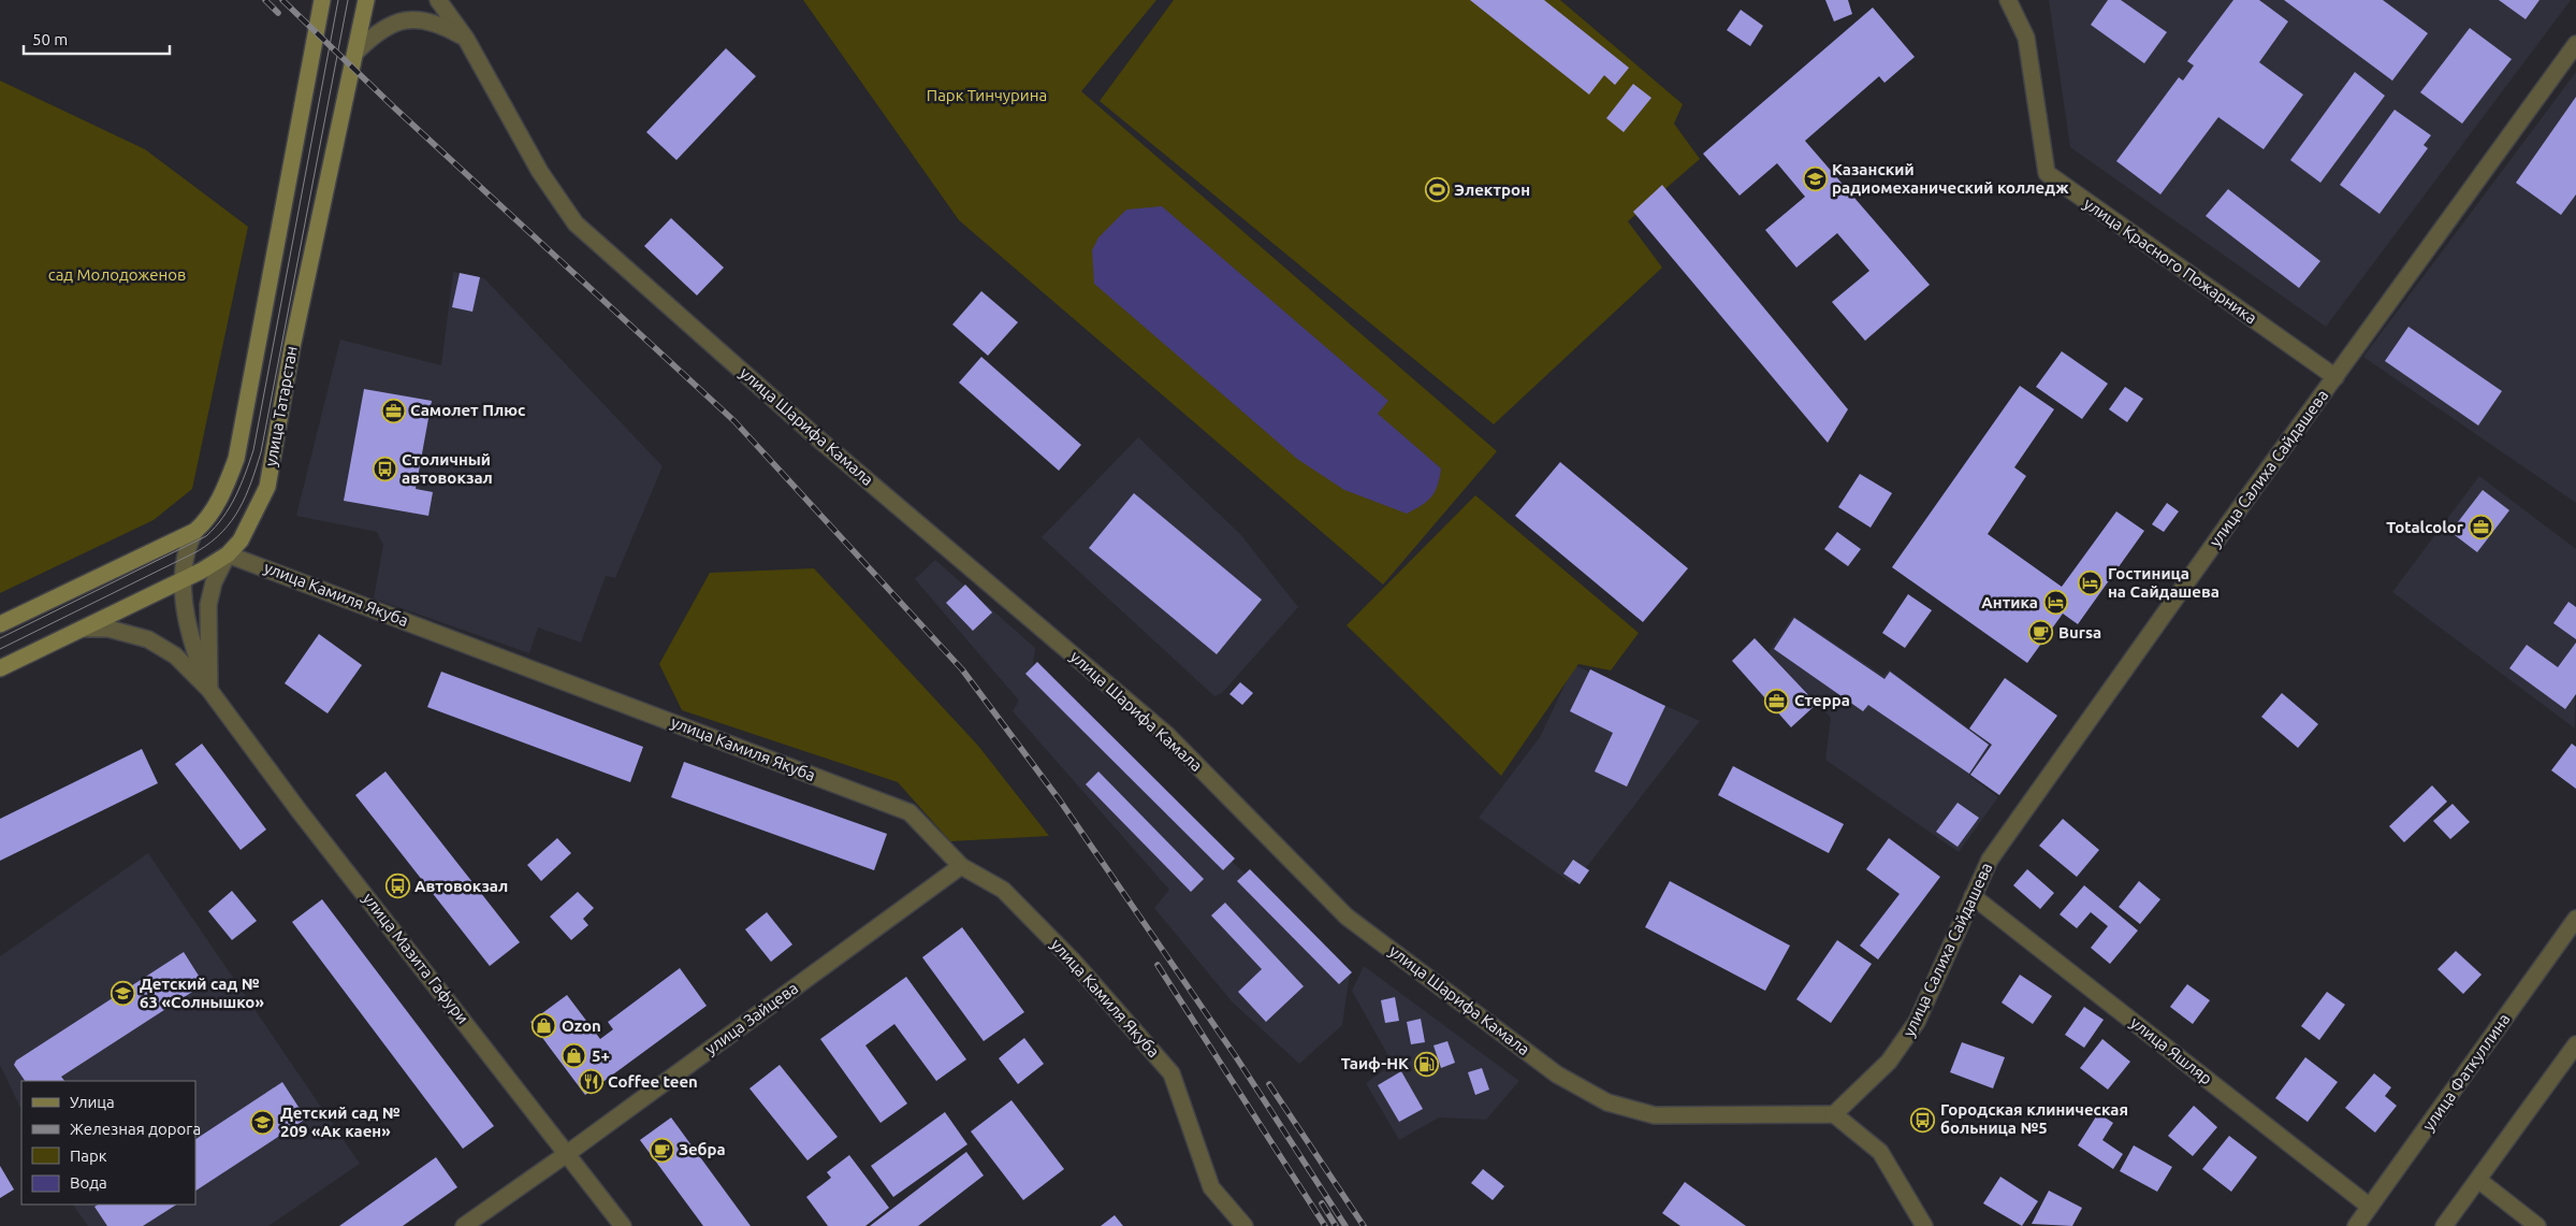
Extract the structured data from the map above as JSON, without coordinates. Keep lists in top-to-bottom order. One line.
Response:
{"streets":{"main road":["улица Татарстан"],"street":["улица Красного Пожарника","улица Шарифа Камала","улица Салиха Сайдашева","улица Камиля Якуба","улица Мазита Гафури","улица Зайцева","улица Яшляр","улица Фаткуллина"]},"crossings":[["улица Красного Пожарника","улица Салиха Сайдашева"],["улица Татарстан","улица Камиля Якуба"],["улица Татарстан","улица Мазита Гафури"],["улица Шарифа Камала","улица Салиха Сайдашева"],["улица Салиха Сайдашева","улица Яшляр"],["улица Камиля Якуба","улица Зайцева"],["улица Мазита Гафури","улица Зайцева"],["улица Яшляр","улица Фаткуллина"]],"parks":["Парк Тинчурина","сад Молодоженов"],"places":{"school or university":["Казанский радиомеханический колледж","Детский сад № 63 «Солнышко»","Детский сад № 209 «Ак каен»"],"sports":["Электрон"],"office":["Самолет Плюс","Totalcolor","Стерра"],"bus stop":["Столичный автовокзал","Автовокзал","Городская клиническая больница №5"],"hotel":["Гостиница на Сайдашева","Антика"],"cafe":["Bursa","Зебра"],"shop":["Ozon","5+"],"fuel station":["Таиф-НК"],"restaurant":["Coffee teen"]},"legend":["Улица","Железная дорога","Парк","Вода"],"scale_bar":"50 m"}
